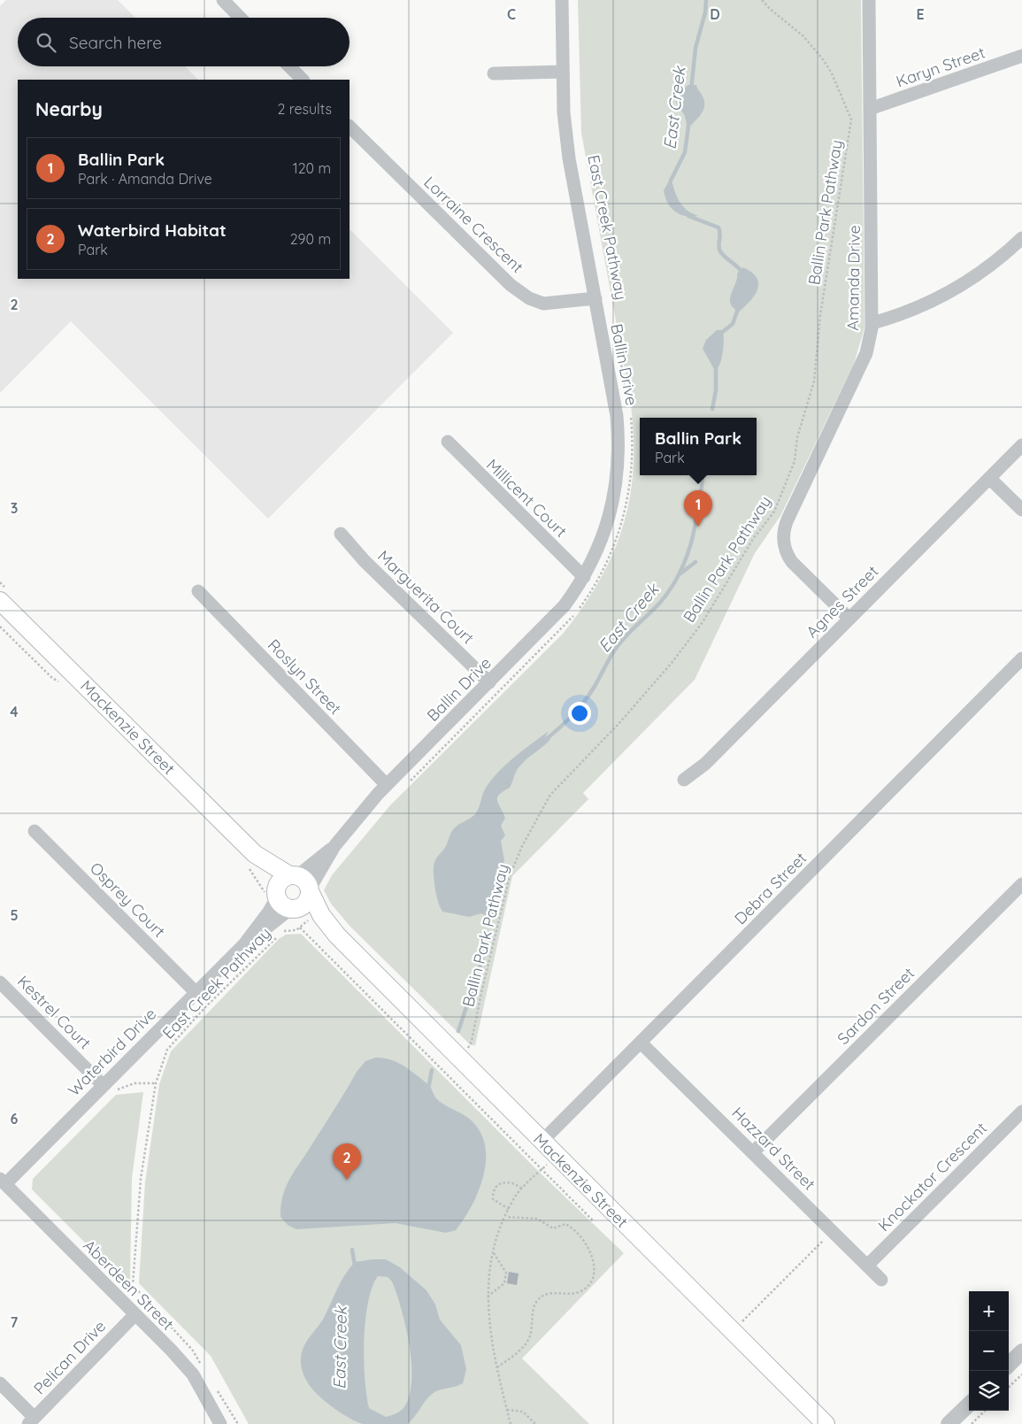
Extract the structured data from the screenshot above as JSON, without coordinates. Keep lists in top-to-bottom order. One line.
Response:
{"streets":{"main road":["Mackenzie Street"],"street":["Karyn Street","Lorraine Crescent","Amanda Drive","Ballin Drive","Millicent Court","Marguerita Court","Agnes Street","Roslyn Street","Debra Street","Osprey Court","Sardon Street","Kestrel Court","Waterbird Drive","Hazzard Street","Knockator Crescent","Aberdeen Street","Pelican Drive"],"path":["Ballin Park Pathway","East Creek Pathway"]},"crossings":[["Karyn Street","Amanda Drive"],["Lorraine Crescent","Ballin Drive"],["East Creek Pathway","Mackenzie Street"],["East Creek Pathway","Waterbird Drive"],["Amanda Drive","Agnes Street"],["Ballin Drive","Millicent Court"],["Ballin Drive","Marguerita Court"],["Ballin Drive","Roslyn Street"],["Ballin Drive","Mackenzie Street"],["Mackenzie Street","Debra Street"],["Mackenzie Street","Waterbird Drive"],["Debra Street","Hazzard Street"],["Osprey Court","Waterbird Drive"],["Sardon Street","Hazzard Street"],["Kestrel Court","Waterbird Drive"],["Waterbird Drive","Aberdeen Street"],["Hazzard Street","Knockator Crescent"],["Aberdeen Street","Pelican Drive"]],"water":["East Creek"],"page":{"search":"Search here","heading":["Nearby","2 results"],"list":[{"mark":"1","name":"Ballin Park","note":"Park · Amanda Drive","value":"120 m"},{"mark":"2","name":"Waterbird Habitat","note":"Park","value":"290 m"}],"popup":["Ballin Park","Park"],"pins":["1","2"],"map_buttons":["+","−"]},"grid":{"columns":["C","D","E"],"rows":["2","3","4","5","6","7"]}}
